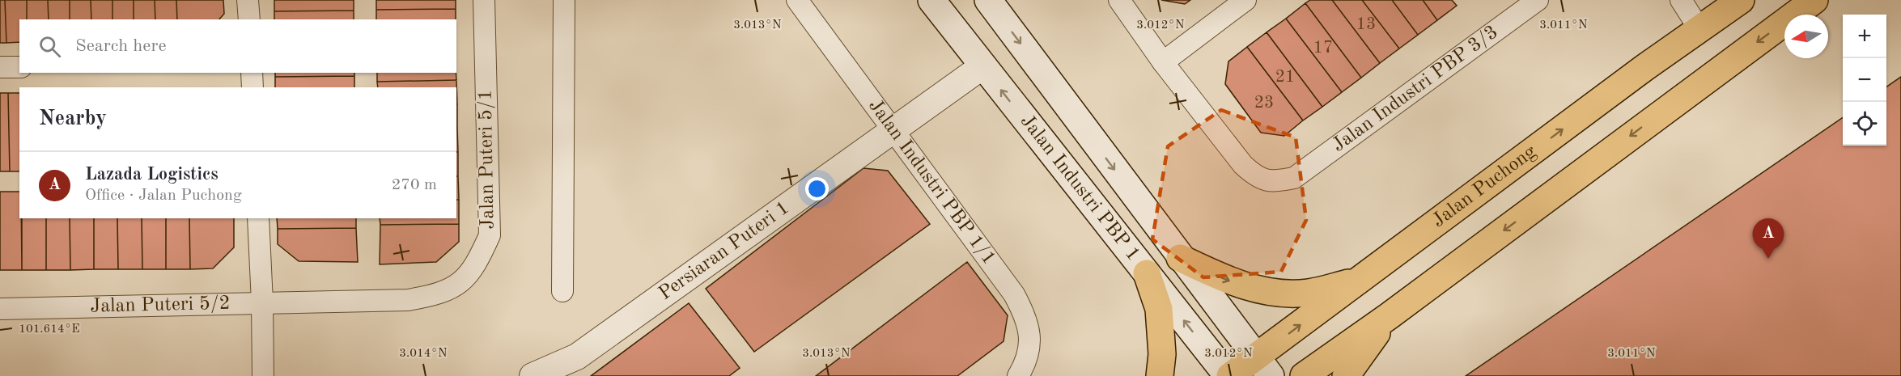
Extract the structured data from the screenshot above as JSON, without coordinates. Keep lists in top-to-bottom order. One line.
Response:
{"streets":{"main road":["Jalan Puchong","Jalan Industri PBP 1"],"street":["Jalan Industri PBP 3/3","Jalan Puteri 5/1","Jalan Industri PBP 1/1","Persiaran Puteri 1","Jalan Puteri 5/2"]},"crossings":[["Jalan Puteri 5/1","Jalan Puteri 5/2"],["Jalan Industri PBP 1/1","Persiaran Puteri 1"],["Jalan Puchong","Jalan Industri PBP 1"],["Jalan Industri PBP 1","Persiaran Puteri 1"]],"house_numbers":["13","17","21","23"],"north":"left","page":{"map_buttons":["+","−"],"search":"Search here","heading":"Nearby","list":[{"mark":"A","name":"Lazada Logistics","note":"Office · Jalan Puchong","value":"270 m"}],"pins":"A"},"coordinates":["3.013°N","3.012°N","3.011°N","101.614°E","3.014°N"]}
